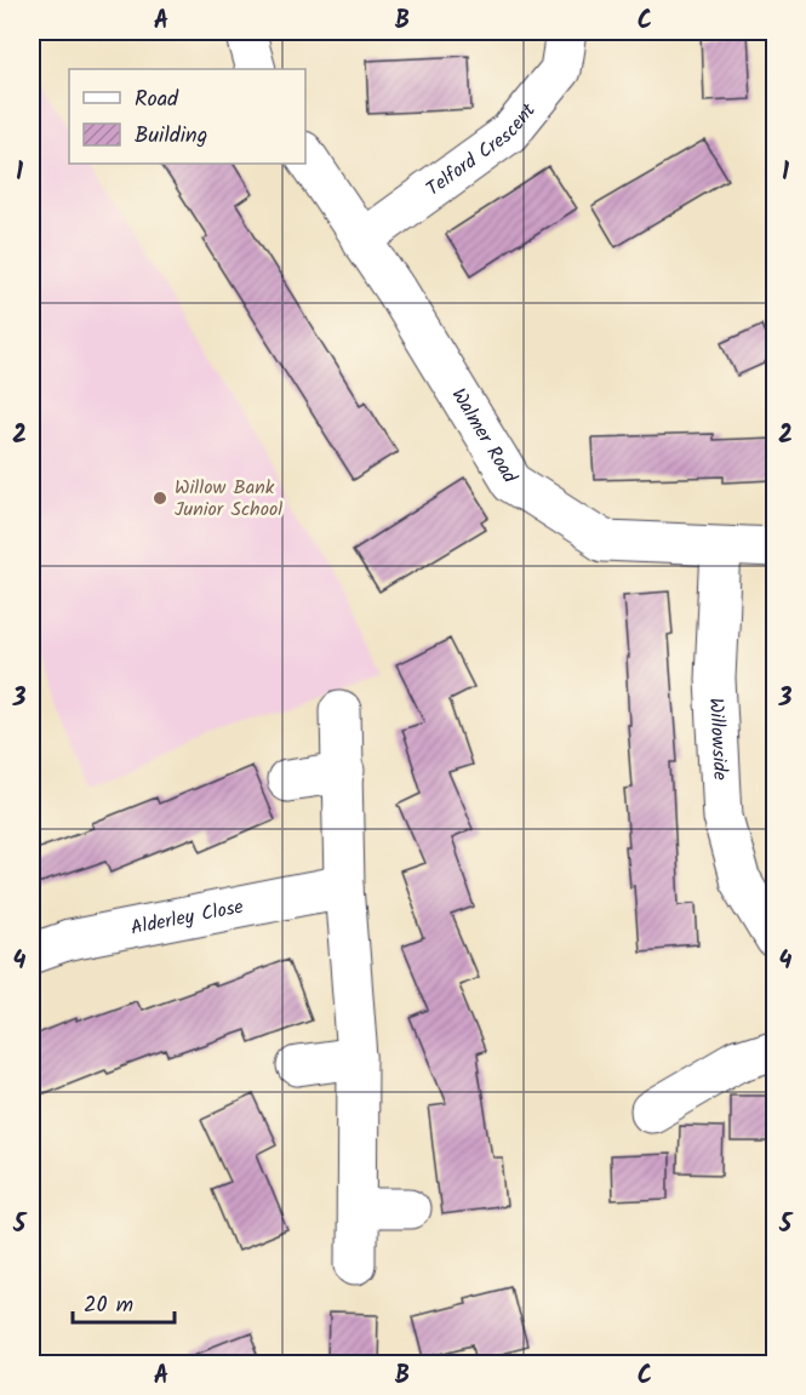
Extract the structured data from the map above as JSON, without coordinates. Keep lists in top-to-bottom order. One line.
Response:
{"streets":{"street":["Telford Crescent","Walmer Road","Willowside","Alderley Close"]},"crossings":[["Telford Crescent","Walmer Road"],["Walmer Road","Willowside"]],"places":["Willow Bank Junior School"],"legend":["Road","Building"],"scale_bar":"20 m","grid":{"columns":["A","B","C"],"rows":["1","2","3","4","5"]}}
